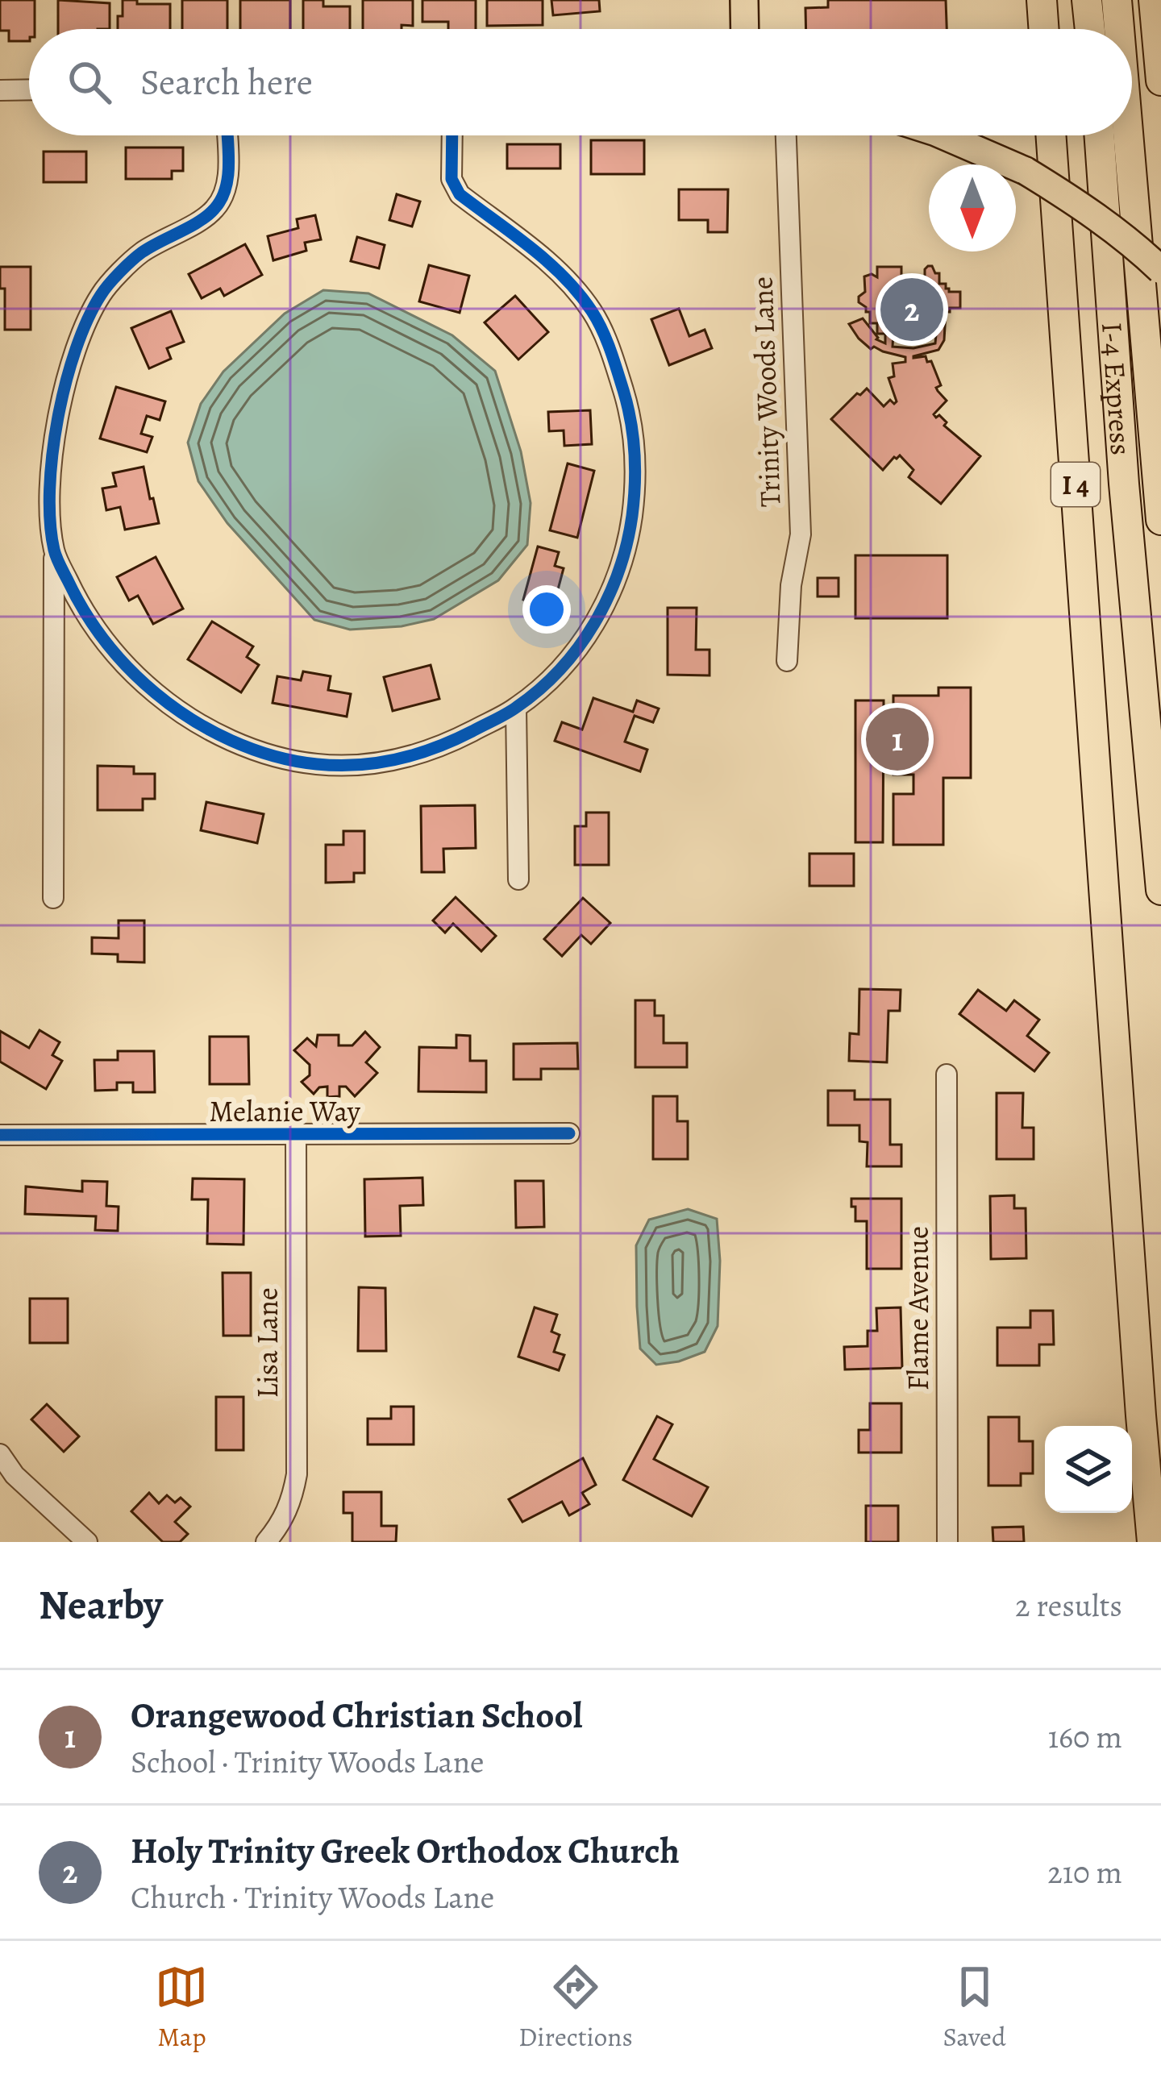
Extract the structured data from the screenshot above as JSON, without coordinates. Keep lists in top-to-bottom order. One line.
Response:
{"streets":{"highway":["I-4 Express","I 4"],"street":["Trinity Woods Lane","Melanie Way","Flame Avenue","Lisa Lane"]},"crossings":[["Melanie Way","Lisa Lane"]],"north":"bottom","page":{"search":"Search here","pins":["2","1"],"heading":["Nearby","2 results"],"list":[{"mark":"1","name":"Orangewood Christian School","note":"School · Trinity Woods Lane","value":"160 m"},{"mark":"2","name":"Holy Trinity Greek Orthodox Church","note":"Church · Trinity Woods Lane","value":"210 m"}],"nav":["Map","Directions","Saved"]}}
